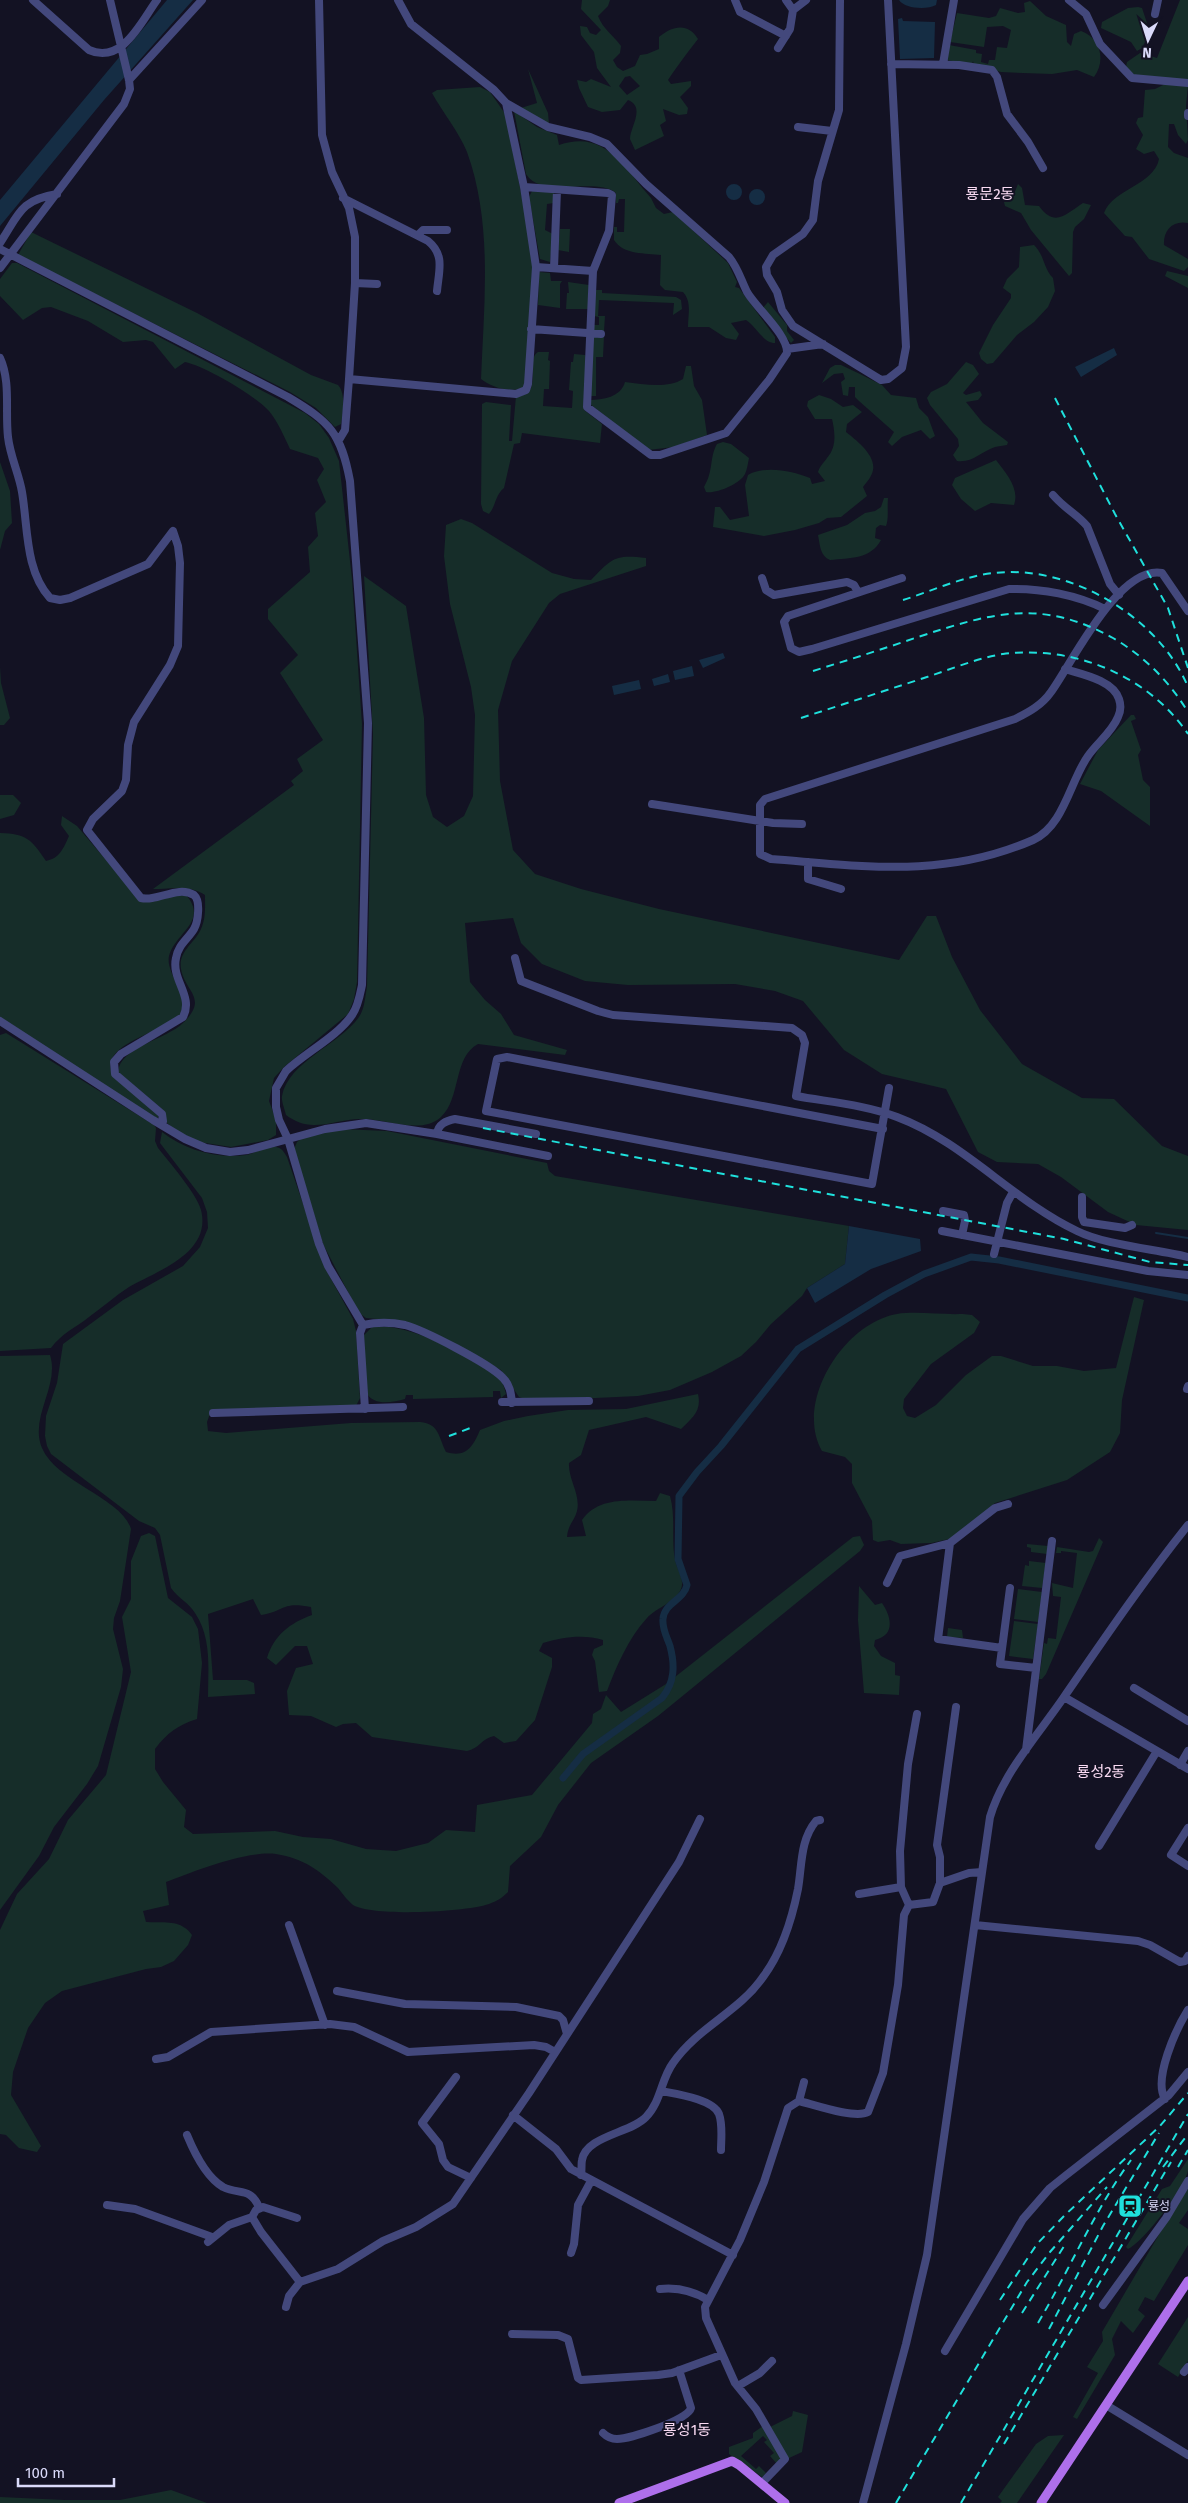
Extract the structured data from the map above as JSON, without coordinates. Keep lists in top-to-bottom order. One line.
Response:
{"districts":["룡문2동","룡성2동","룡성1동"],"places":{"station":["룡성"]},"scale_bar":"100 m","north":"bottom"}
